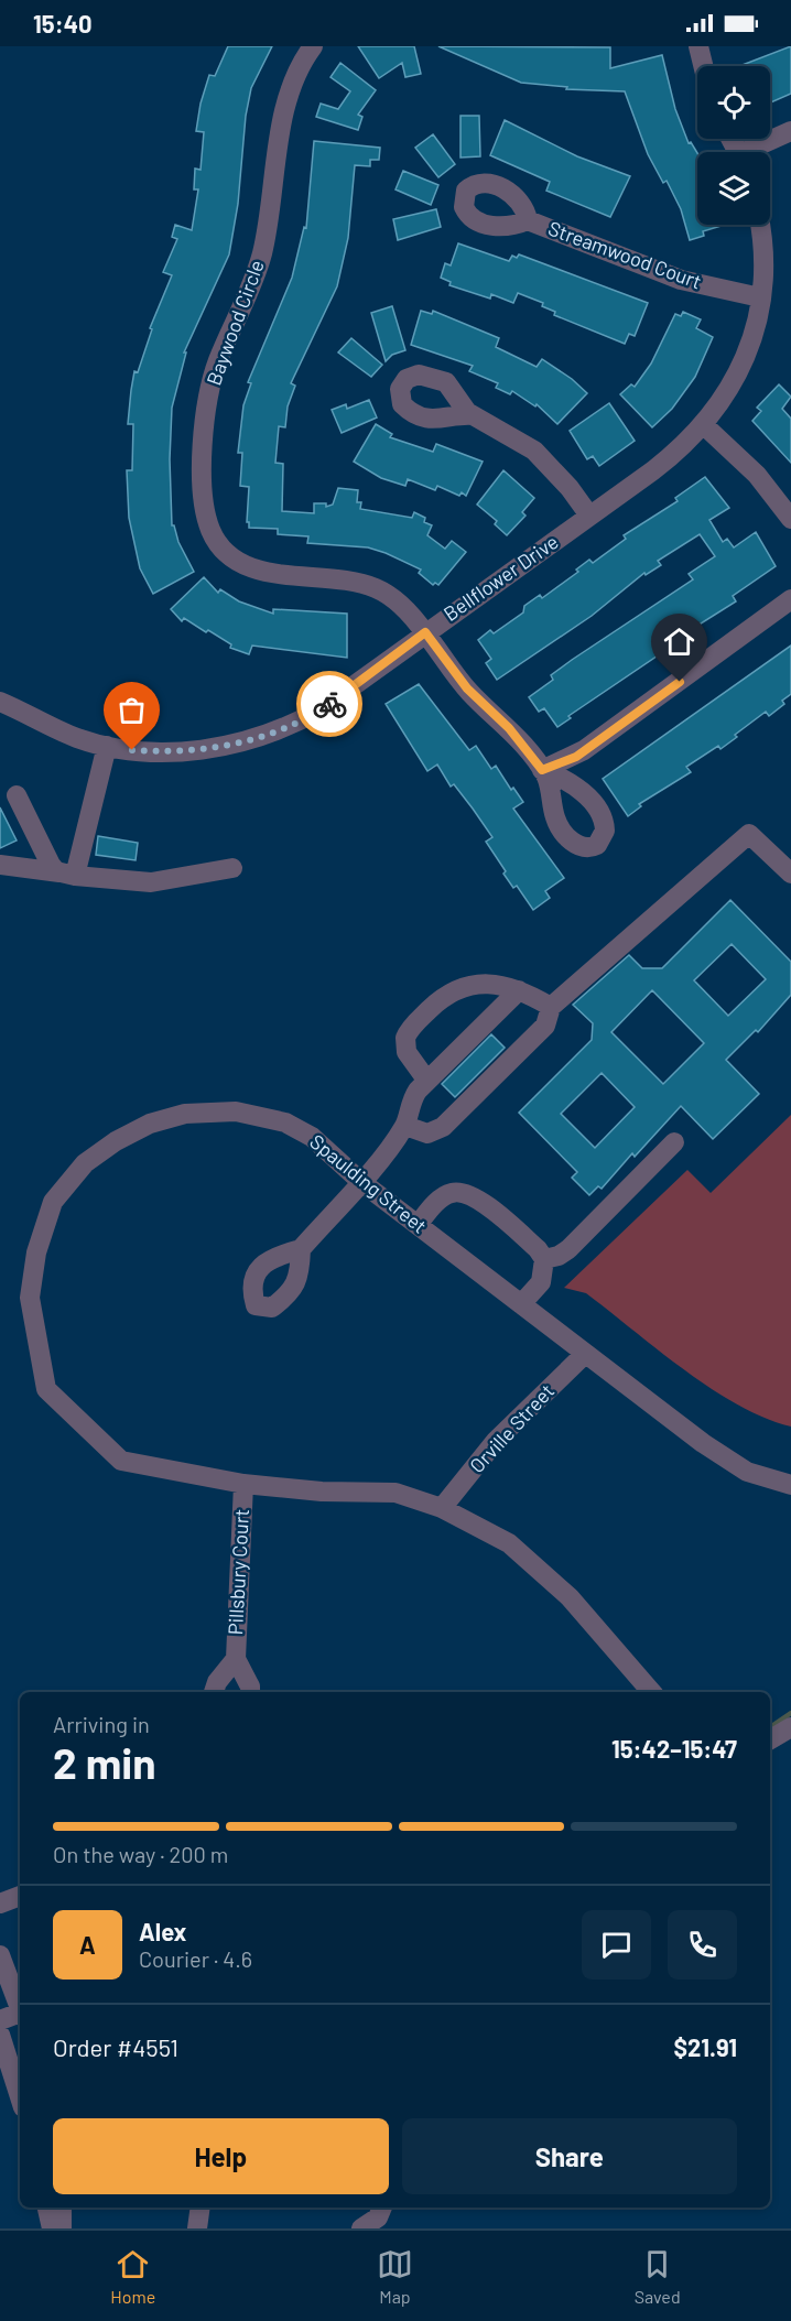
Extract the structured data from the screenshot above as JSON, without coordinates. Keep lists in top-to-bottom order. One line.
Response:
{"streets":{"street":["Streamwood Court","Baywood Circle","Bellflower Drive","Spaulding Street","Orville Street","Pillsbury Court"]},"crossings":[["Streamwood Court","Bellflower Drive"],["Baywood Circle","Bellflower Drive"],["Spaulding Street","Orville Street"],["Spaulding Street","Pillsbury Court"]],"page":{"status":"15:40","heading":["2 min","Arriving in","15:42–15:47"],"panel":["Alex","Courier · 4.6","Order #4551","$21.91"],"bar":"On the way · 200 m","round":"A","buttons":["Help","Share"],"tabs":["Home","Map","Saved"]}}
